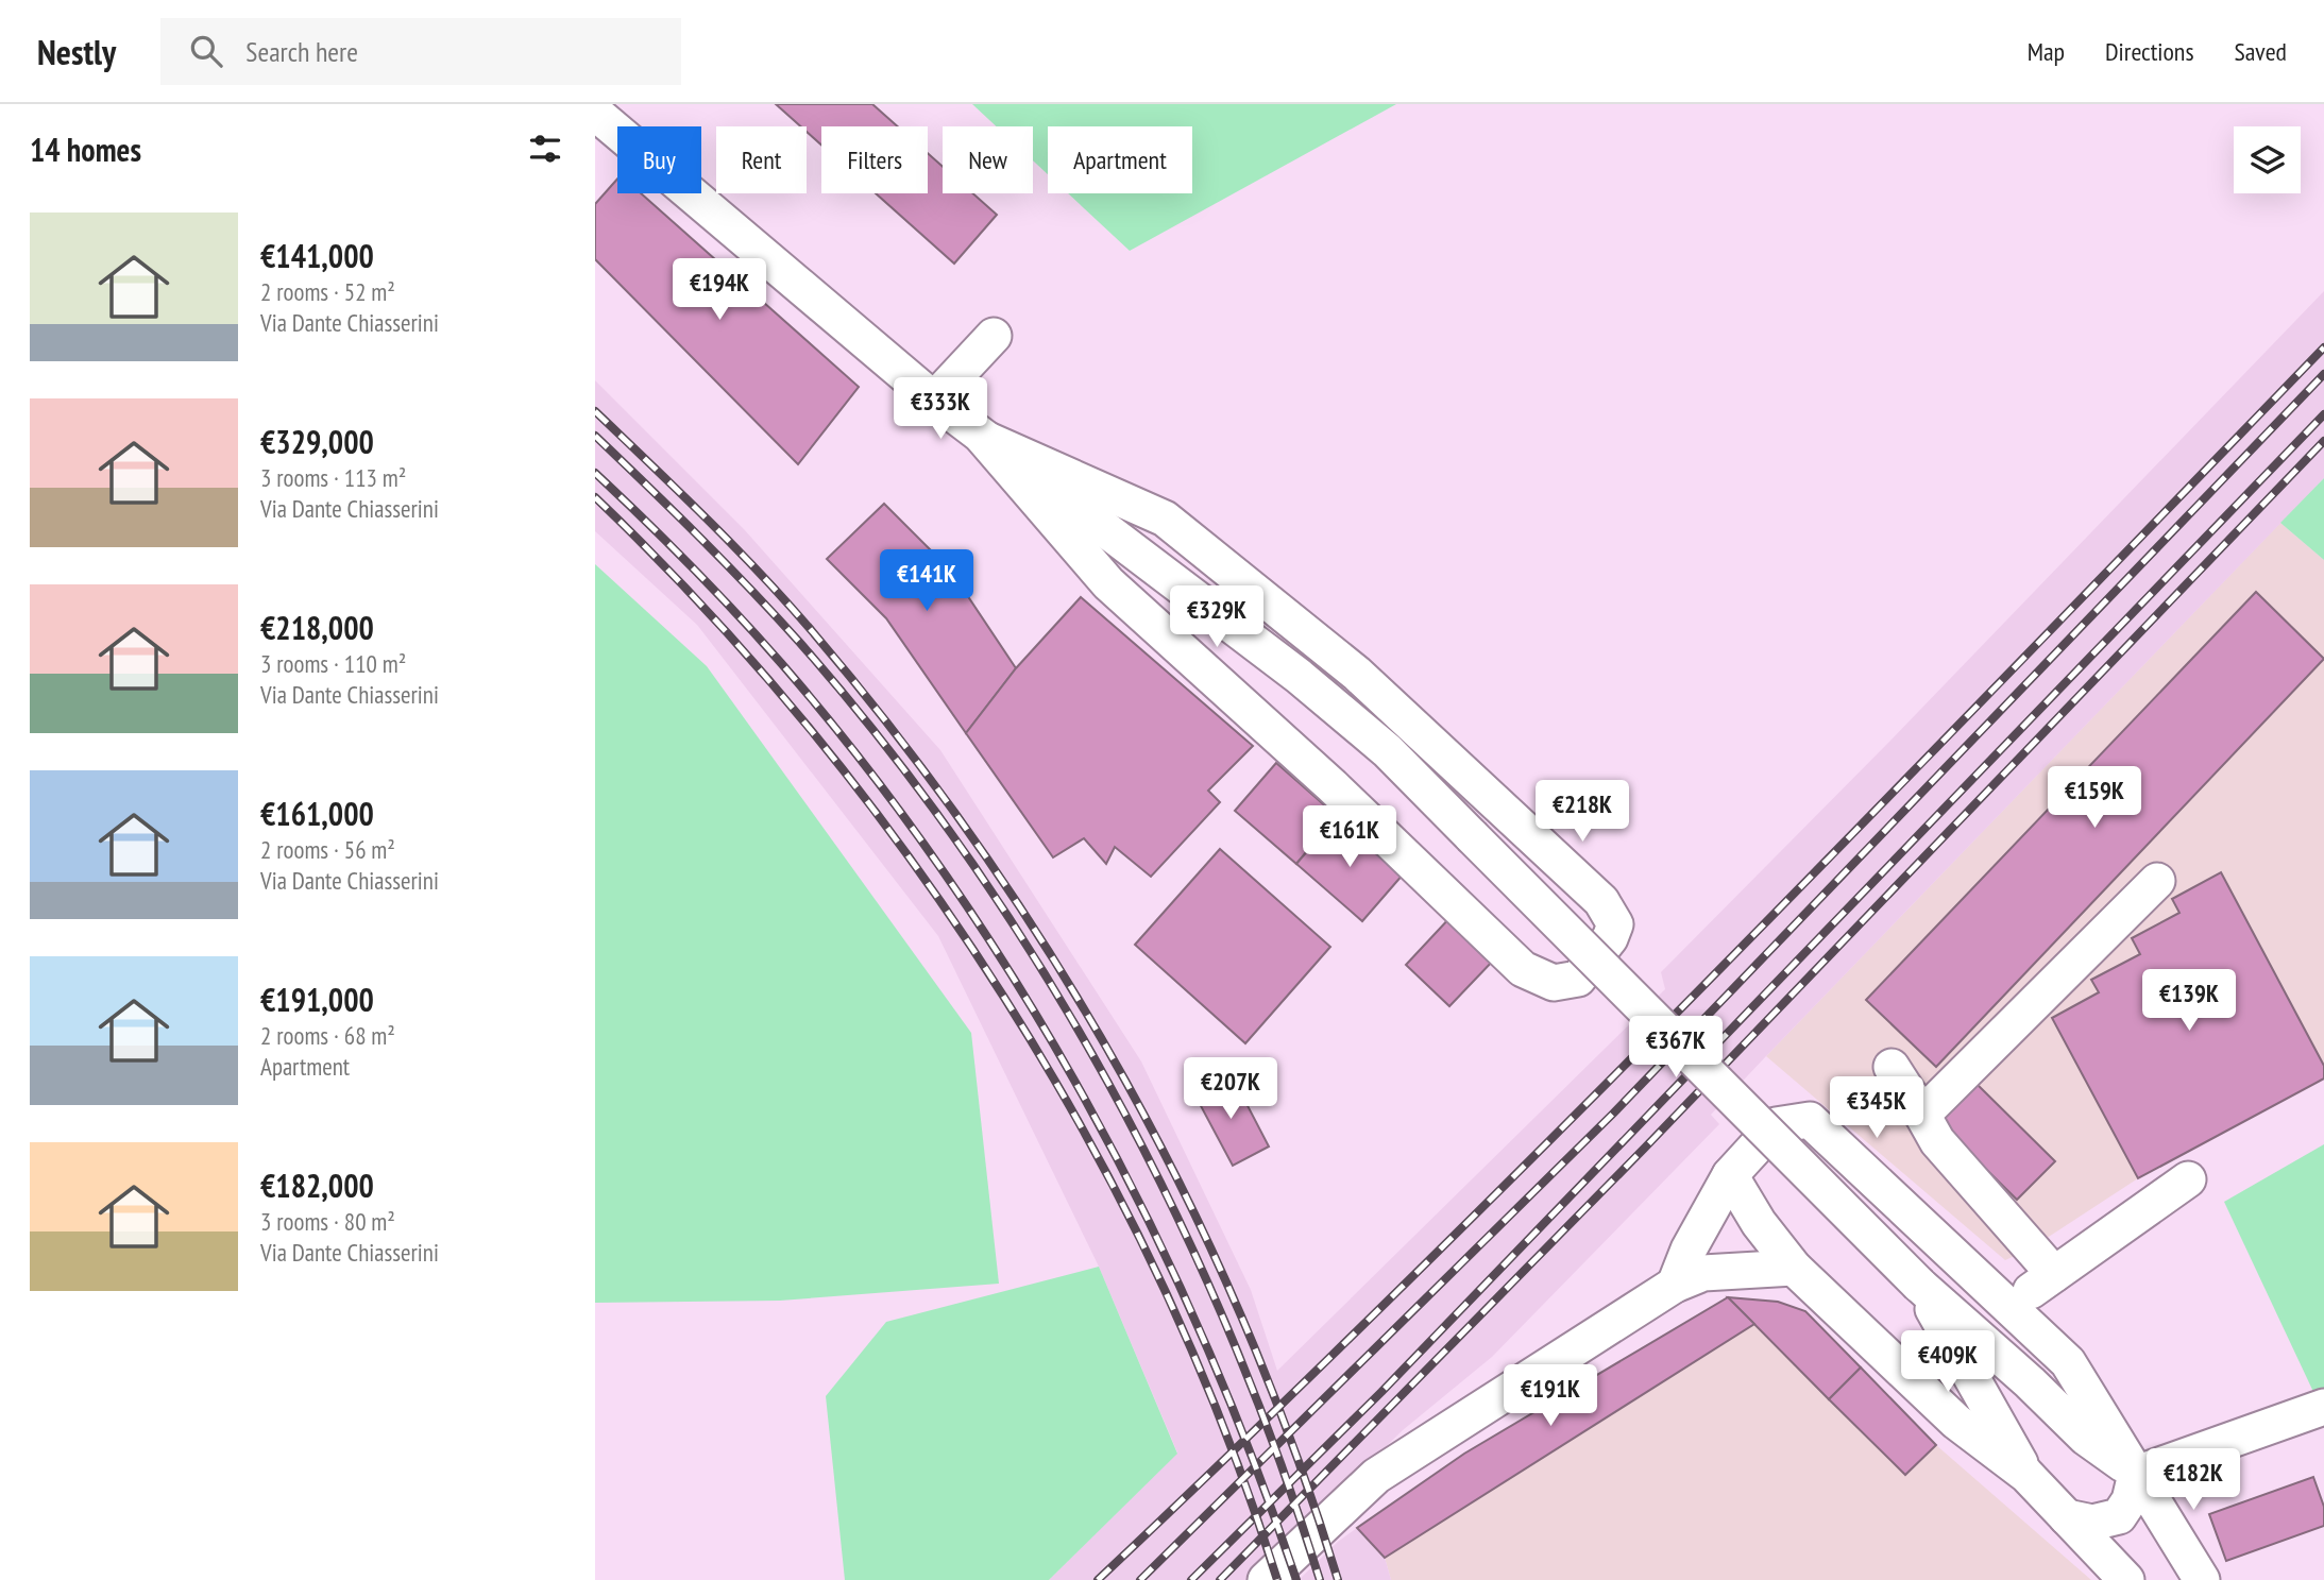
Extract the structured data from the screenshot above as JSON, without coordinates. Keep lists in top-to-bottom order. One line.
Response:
{"page":{"header":"Nestly","search":"Search here","nav":["Map","Directions","Saved"],"heading":"14 homes","chip":["Buy","Rent","Filters","New","Apartment"],"list":[{"name":"€141,000","note":"2 rooms · 52 m² · Via Dante Chiasserini"},{"name":"€329,000","note":"3 rooms · 113 m² · Via Dante Chiasserini"},{"name":"€218,000","note":"3 rooms · 110 m² · Via Dante Chiasserini"},{"name":"€161,000","note":"2 rooms · 56 m² · Via Dante Chiasserini"},{"name":"€191,000","note":"2 rooms · 68 m² · Apartment"},{"name":"€182,000","note":"3 rooms · 80 m² · Via Dante Chiasserini"}],"price":["€194K","€333K","€141K","€329K","€159K","€218K","€161K","€139K","€367K","€207K","€345K","€409K","€191K","€182K"]}}
